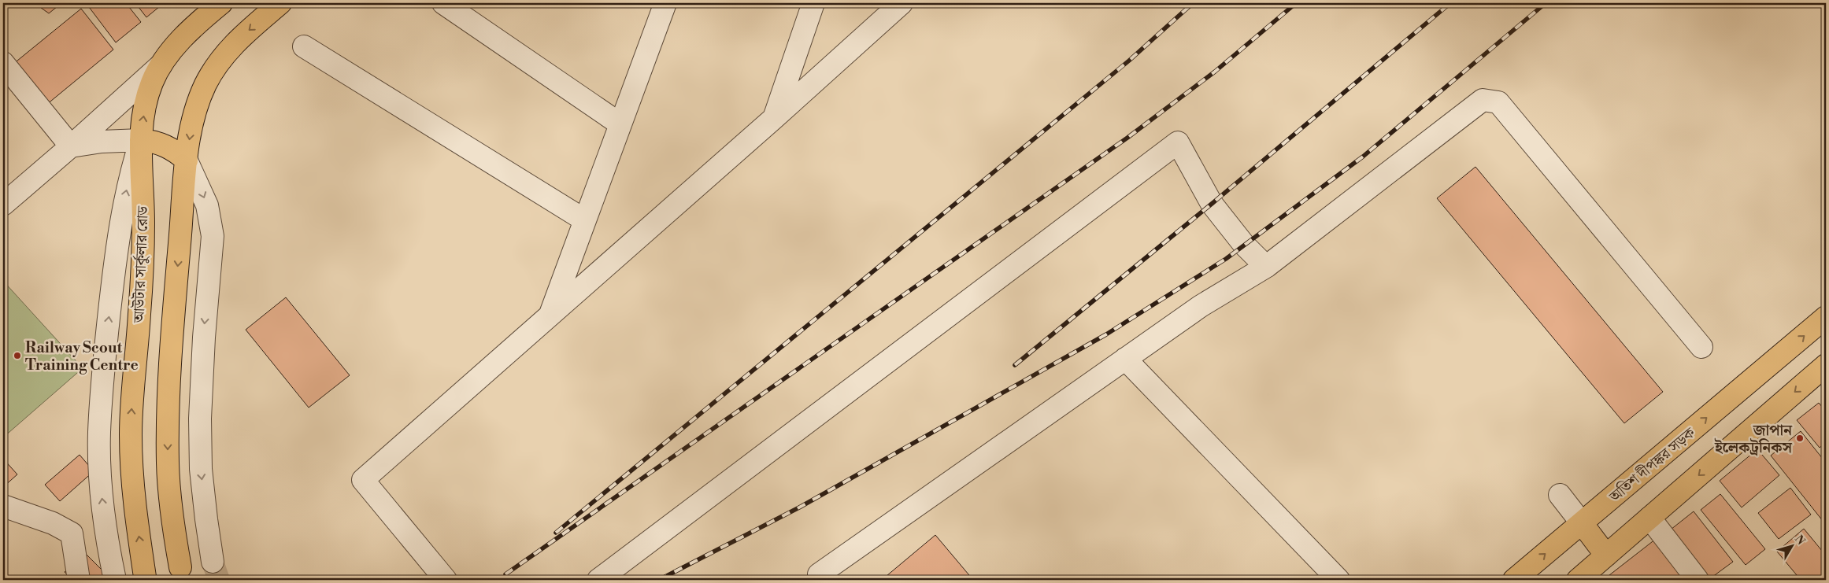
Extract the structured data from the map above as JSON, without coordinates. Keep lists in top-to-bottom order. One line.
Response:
{"streets":{"main road":["আউটার সার্কুলার রোড","অতিশ দীপঙ্কর সড়ক"]},"places":["Railway Scout Training Centre","জাপান ইলেকট্রনিকস"],"north":"top right"}
